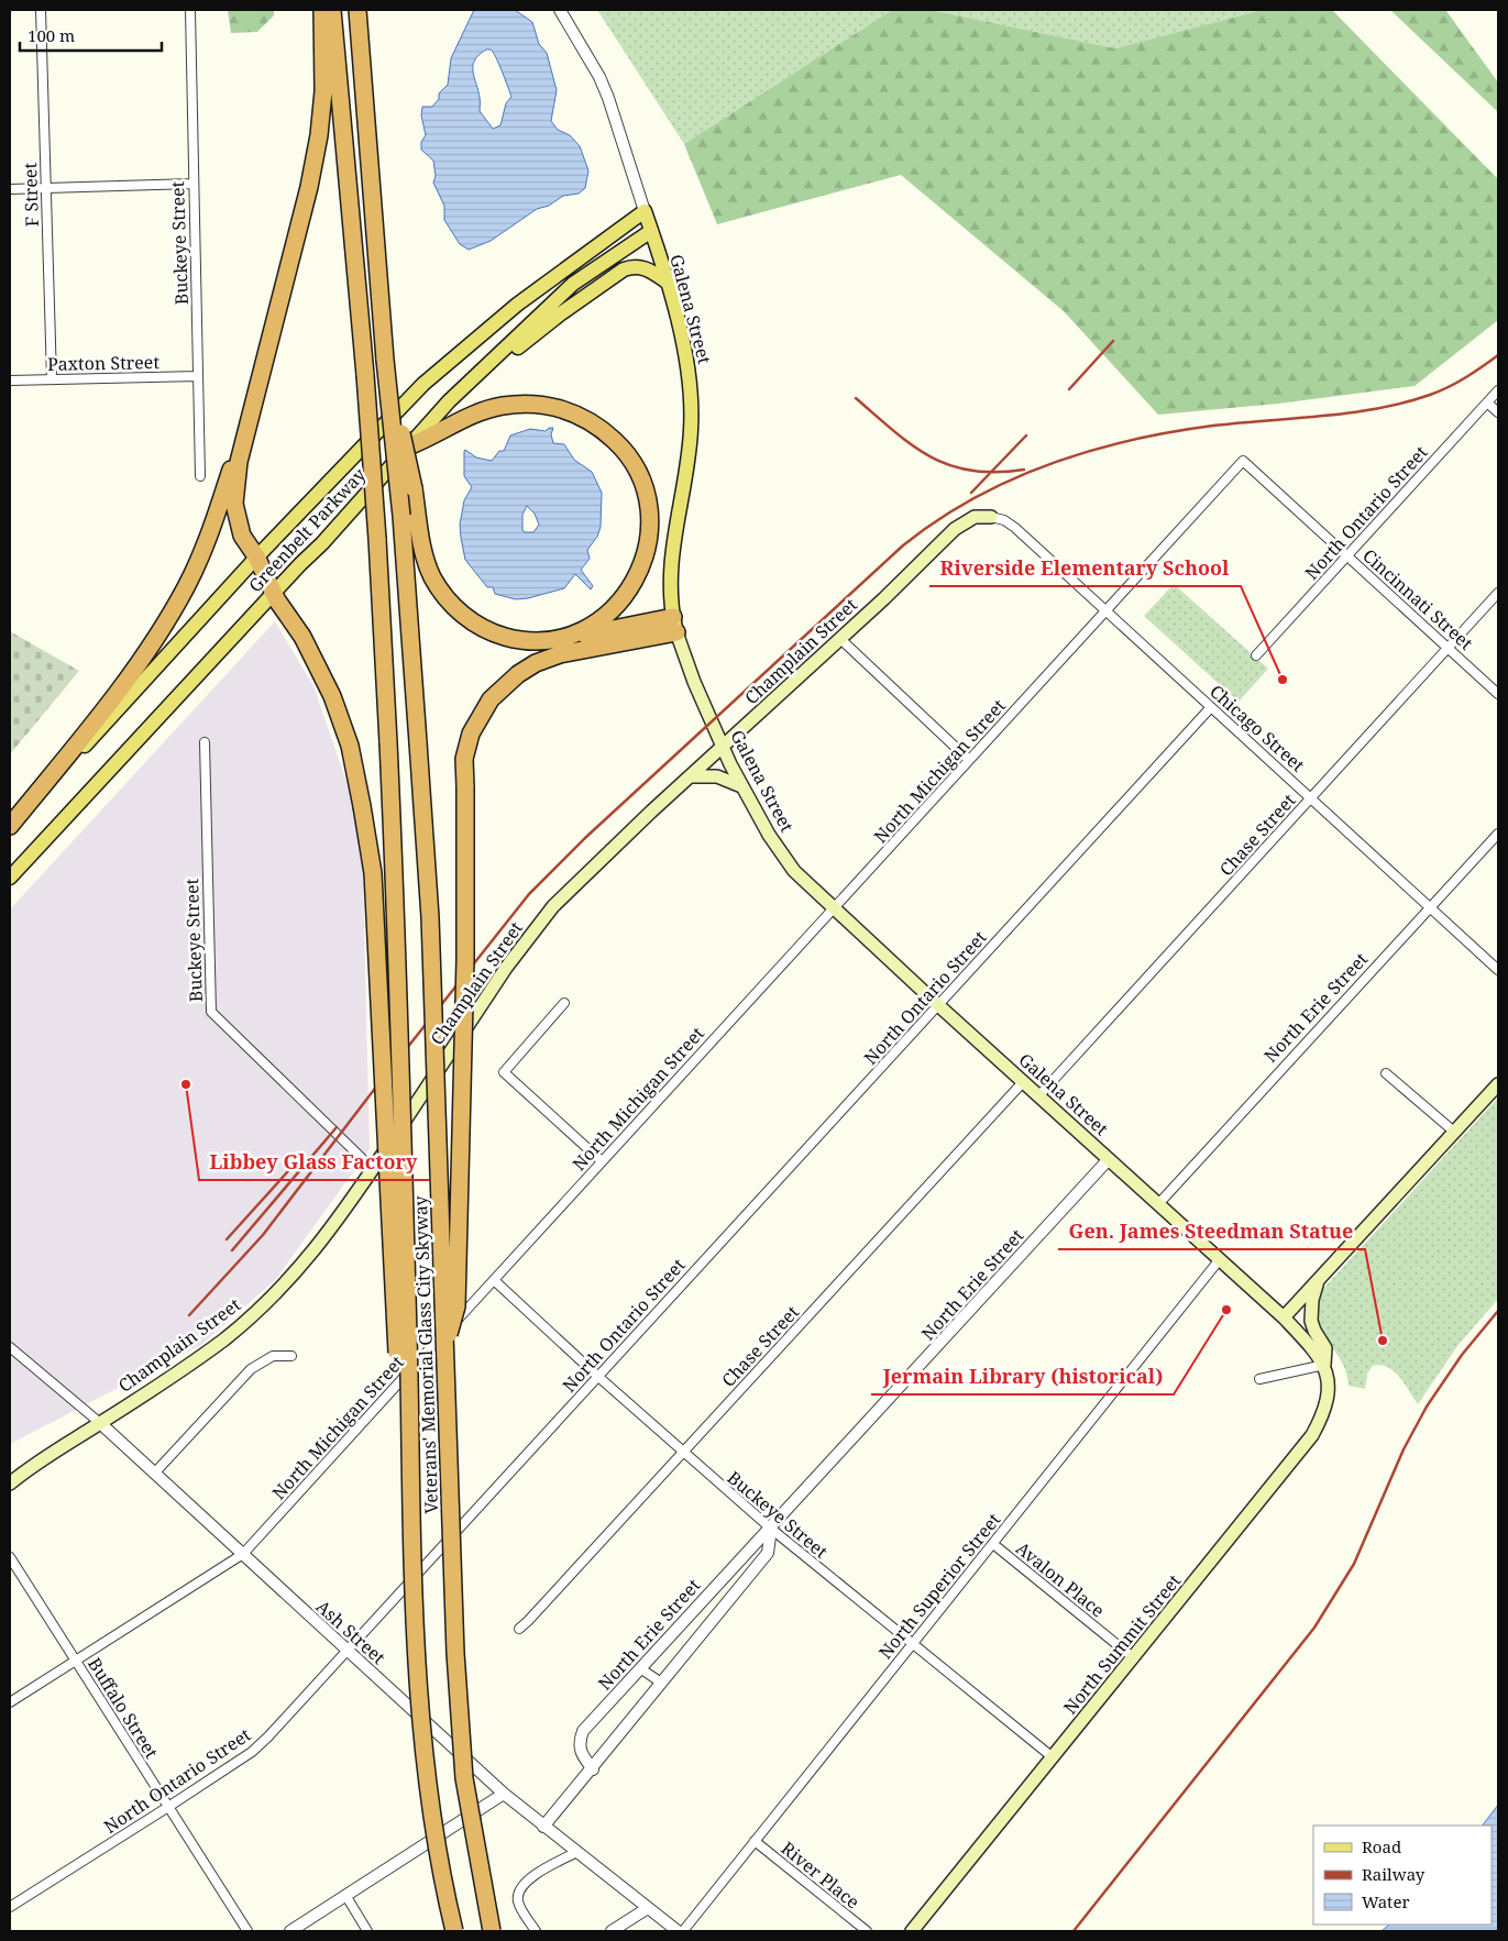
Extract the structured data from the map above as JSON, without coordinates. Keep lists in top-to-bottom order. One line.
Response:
{"streets":{"highway":["Veterans' Memorial Glass City Skyway"],"main road":["Galena Street","Greenbelt Parkway","Champlain Street","North Summit Street"],"street":["F Street","Buckeye Street","Paxton Street","North Ontario Street","Cincinnati Street","Chicago Street","North Michigan Street","Chase Street","North Erie Street","Avalon Place","North Superior Street","Ash Street","Buffalo Street","River Place"]},"crossings":[["F Street","Paxton Street"],["Buckeye Street","Paxton Street"],["Buckeye Street","North Ontario Street"],["Buckeye Street","Champlain Street"],["Buckeye Street","North Michigan Street"],["Buckeye Street","Chase Street"],["Buckeye Street","North Erie Street"],["Buckeye Street","North Superior Street"],["Buckeye Street","North Summit Street"],["Galena Street","North Ontario Street"],["Galena Street","Greenbelt Parkway"],["Galena Street","Champlain Street"],["Galena Street","North Michigan Street"],["Galena Street","Chase Street"],["Galena Street","North Erie Street"],["Galena Street","North Superior Street"],["Galena Street","North Summit Street"],["North Ontario Street","Cincinnati Street"],["North Ontario Street","Chicago Street"],["North Ontario Street","Ash Street"],["North Ontario Street","Buffalo Street"],["Cincinnati Street","North Michigan Street"],["Cincinnati Street","Chase Street"],["Champlain Street","Chicago Street"],["Champlain Street","Ash Street"],["Chicago Street","North Michigan Street"],["Chicago Street","Chase Street"],["Chicago Street","North Erie Street"],["North Michigan Street","Ash Street"],["North Michigan Street","Buffalo Street"],["North Erie Street","Ash Street"],["Avalon Place","North Superior Street"],["Avalon Place","North Summit Street"],["North Superior Street","River Place"]],"places":["Riverside Elementary School","Libbey Glass Factory","Jermain Library (historical)","Gen. James Steedman Statue"],"legend":["Road","Railway","Water"],"scale_bar":"100 m"}
